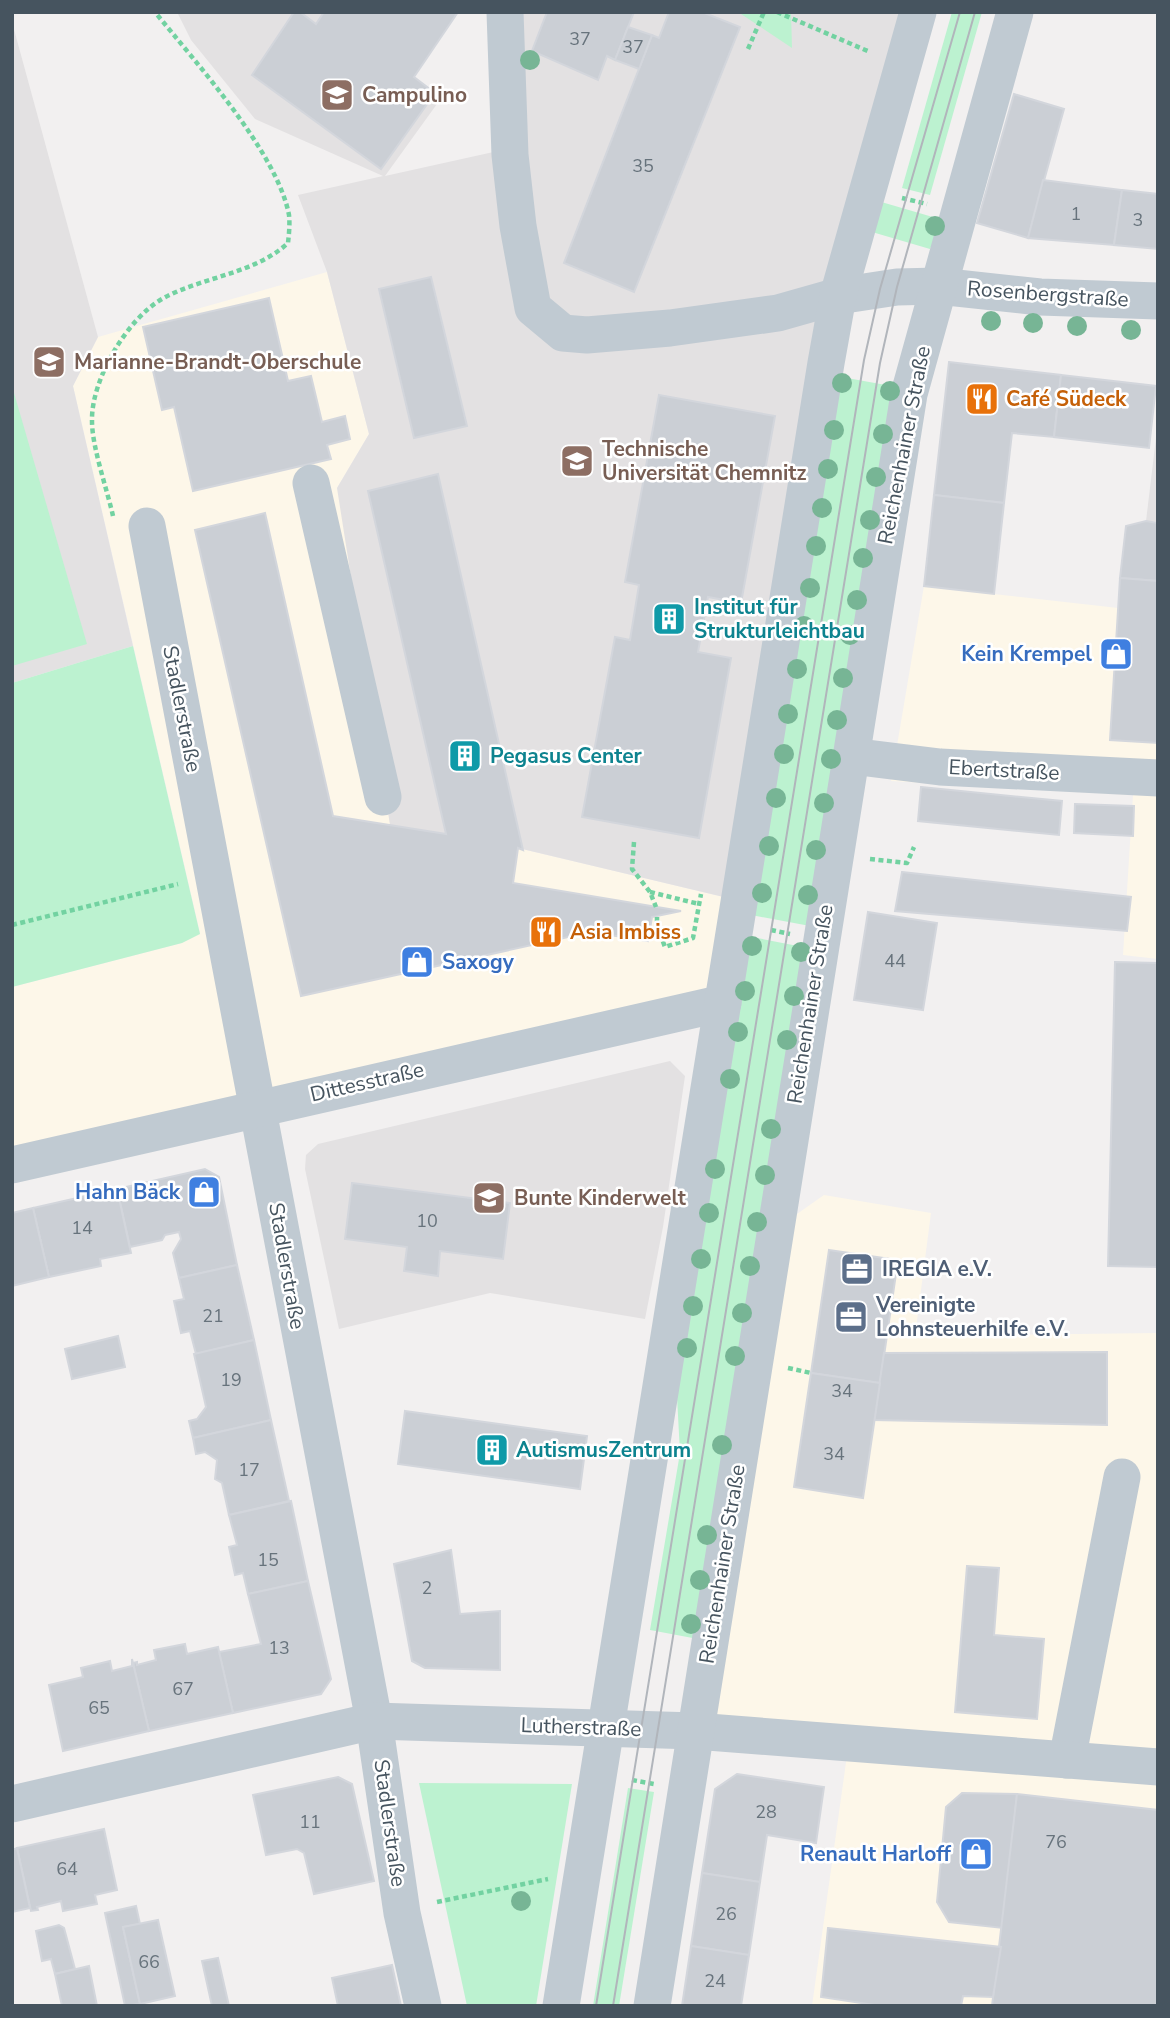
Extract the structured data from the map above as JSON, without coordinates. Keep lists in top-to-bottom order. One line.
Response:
{"streets":{"street":["Rosenbergstraße","Reichenhainer Straße","Stadlerstraße","Ebertstraße","Dittesstraße","Lutherstraße"]},"crossings":[["Rosenbergstraße","Reichenhainer Straße"],["Reichenhainer Straße","Ebertstraße"],["Reichenhainer Straße","Lutherstraße"],["Stadlerstraße","Dittesstraße"],["Stadlerstraße","Lutherstraße"]],"places":{"school or university":["Campulino","Marianne-Brandt-Oberschule","Technische Universität Chemnitz","Bunte Kinderwelt"],"restaurant":["Café Südeck","Asia Imbiss"],"building":["Institut für Strukturleichtbau","Pegasus Center","AutismusZentrum"],"shop":["Kein Krempel","Saxogy","Hahn Bäck","Renault Harloff"],"office":["IREGIA e.V.","Vereinigte Lohnsteuerhilfe e.V."]},"house_numbers":["37","37","35","1","3","44","10","14","21","19","34","34","17","15","2","13","67","65","28","11","76","64","26","66","24"]}
